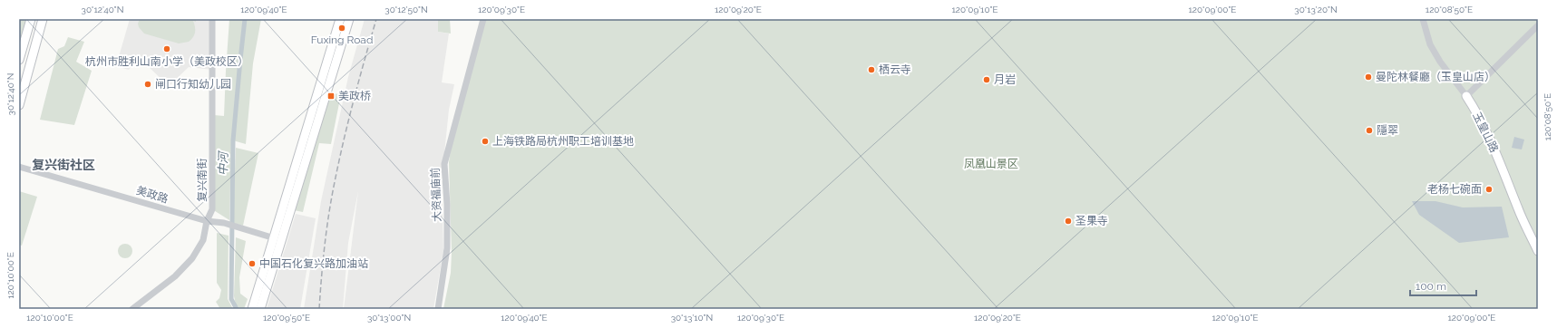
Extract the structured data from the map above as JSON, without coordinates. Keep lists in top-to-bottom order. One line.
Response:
{"streets":{"main road":["玉皇山路"],"street":["复兴南街","美政路","大资福庙前"]},"crossings":[["复兴南街","美政路"]],"districts":["复兴街社区"],"water":["中河"],"parks":["凤凰山景区"],"places":{"other":["Fuxing Road","杭州市胜利山南小学（美政校区）","栖云寺","曼陀林餐廳（玉皇山店）","月岩","闸口行知幼儿园","隱翠","上海铁路局杭州职工培训基地","老杨七碗面","圣果寺","中国石化复兴路加油站"],"transit":["美政桥"]},"scale_bar":"100 m","coordinates":["30°12'40\"N","120°09'40\"E","30°12'50\"N","120°09'30\"E","120°09'20\"E","120°09'10\"E","120°09'00\"E","30°13'20\"N","120°08'50\"E","120°10'00\"E","120°09'50\"E","30°13'00\"N","30°13'10\"N"]}
